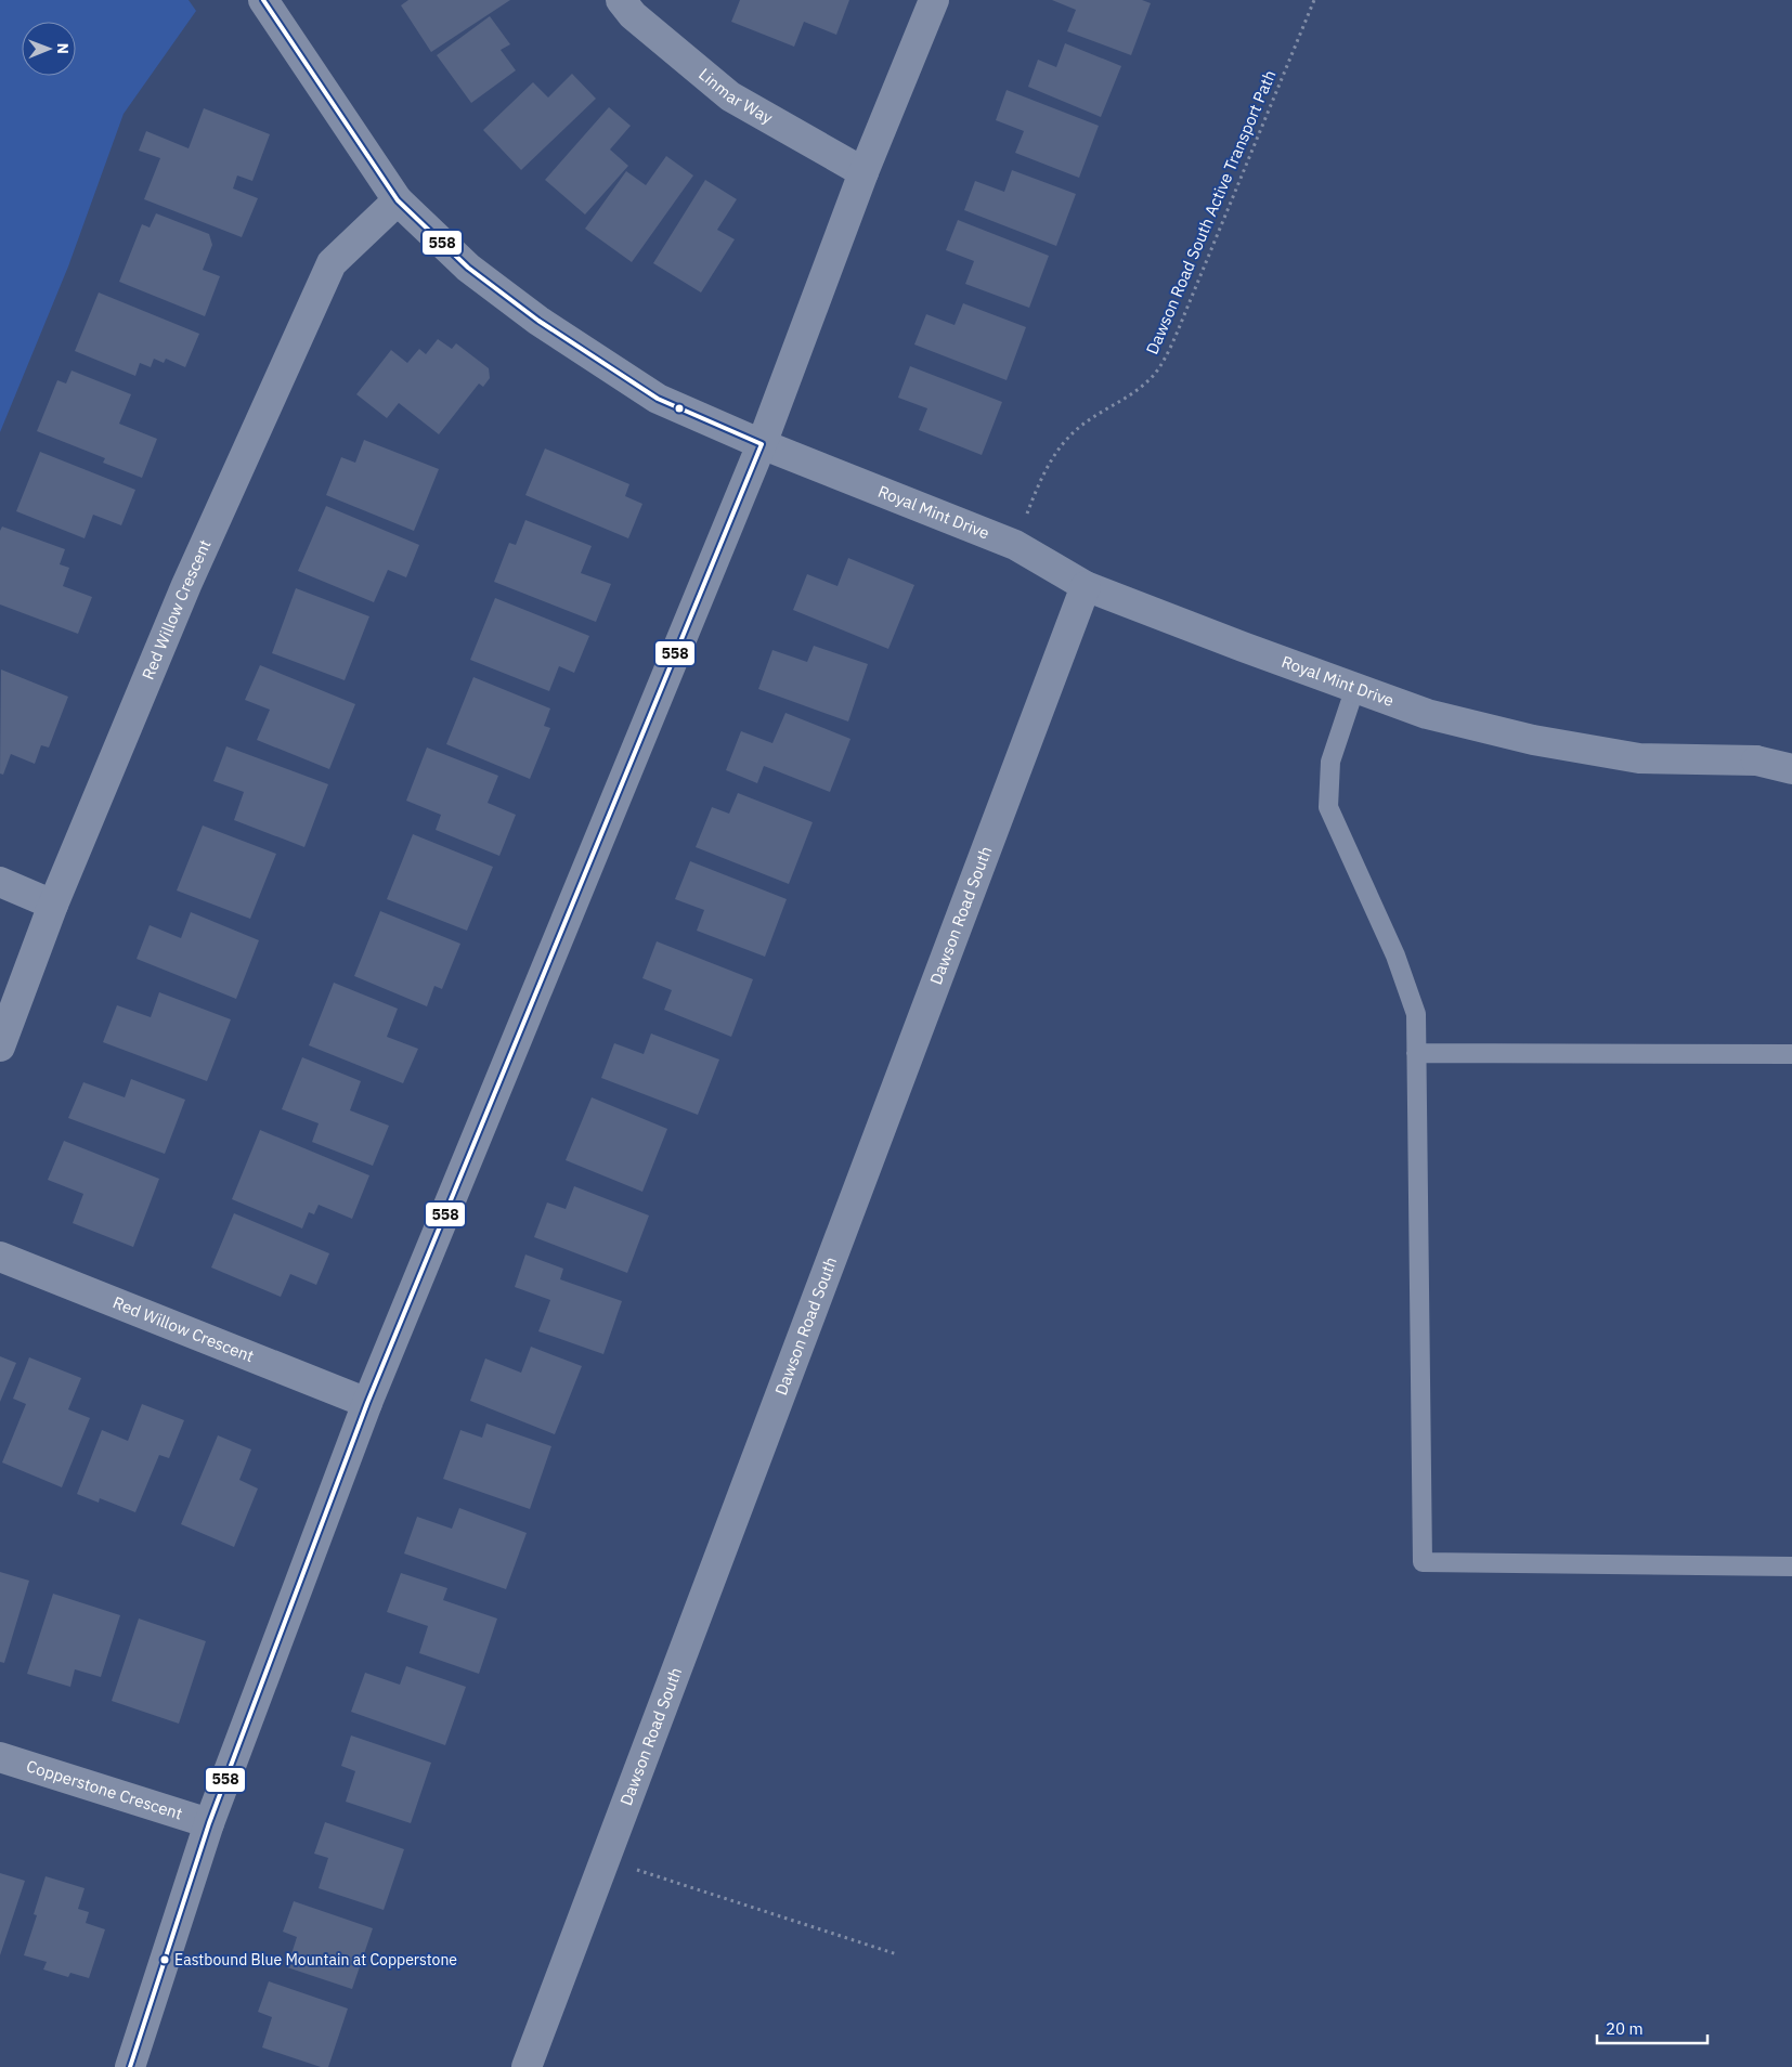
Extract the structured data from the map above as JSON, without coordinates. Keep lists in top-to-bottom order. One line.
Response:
{"streets":{"main road":["Linmar Way","Royal Mint Drive","Red Willow Crescent","Dawson Road South","Copperstone Crescent"],"path":["Dawson Road South Active Transport Path"]},"crossings":[["Dawson Road South Active Transport Path","Royal Mint Drive"],["Royal Mint Drive","Red Willow Crescent"],["Royal Mint Drive","Dawson Road South"]],"places":["Eastbound Blue Mountain at Copperstone"],"lines":["transit line 558"],"scale_bar":"20 m","north":"right"}
